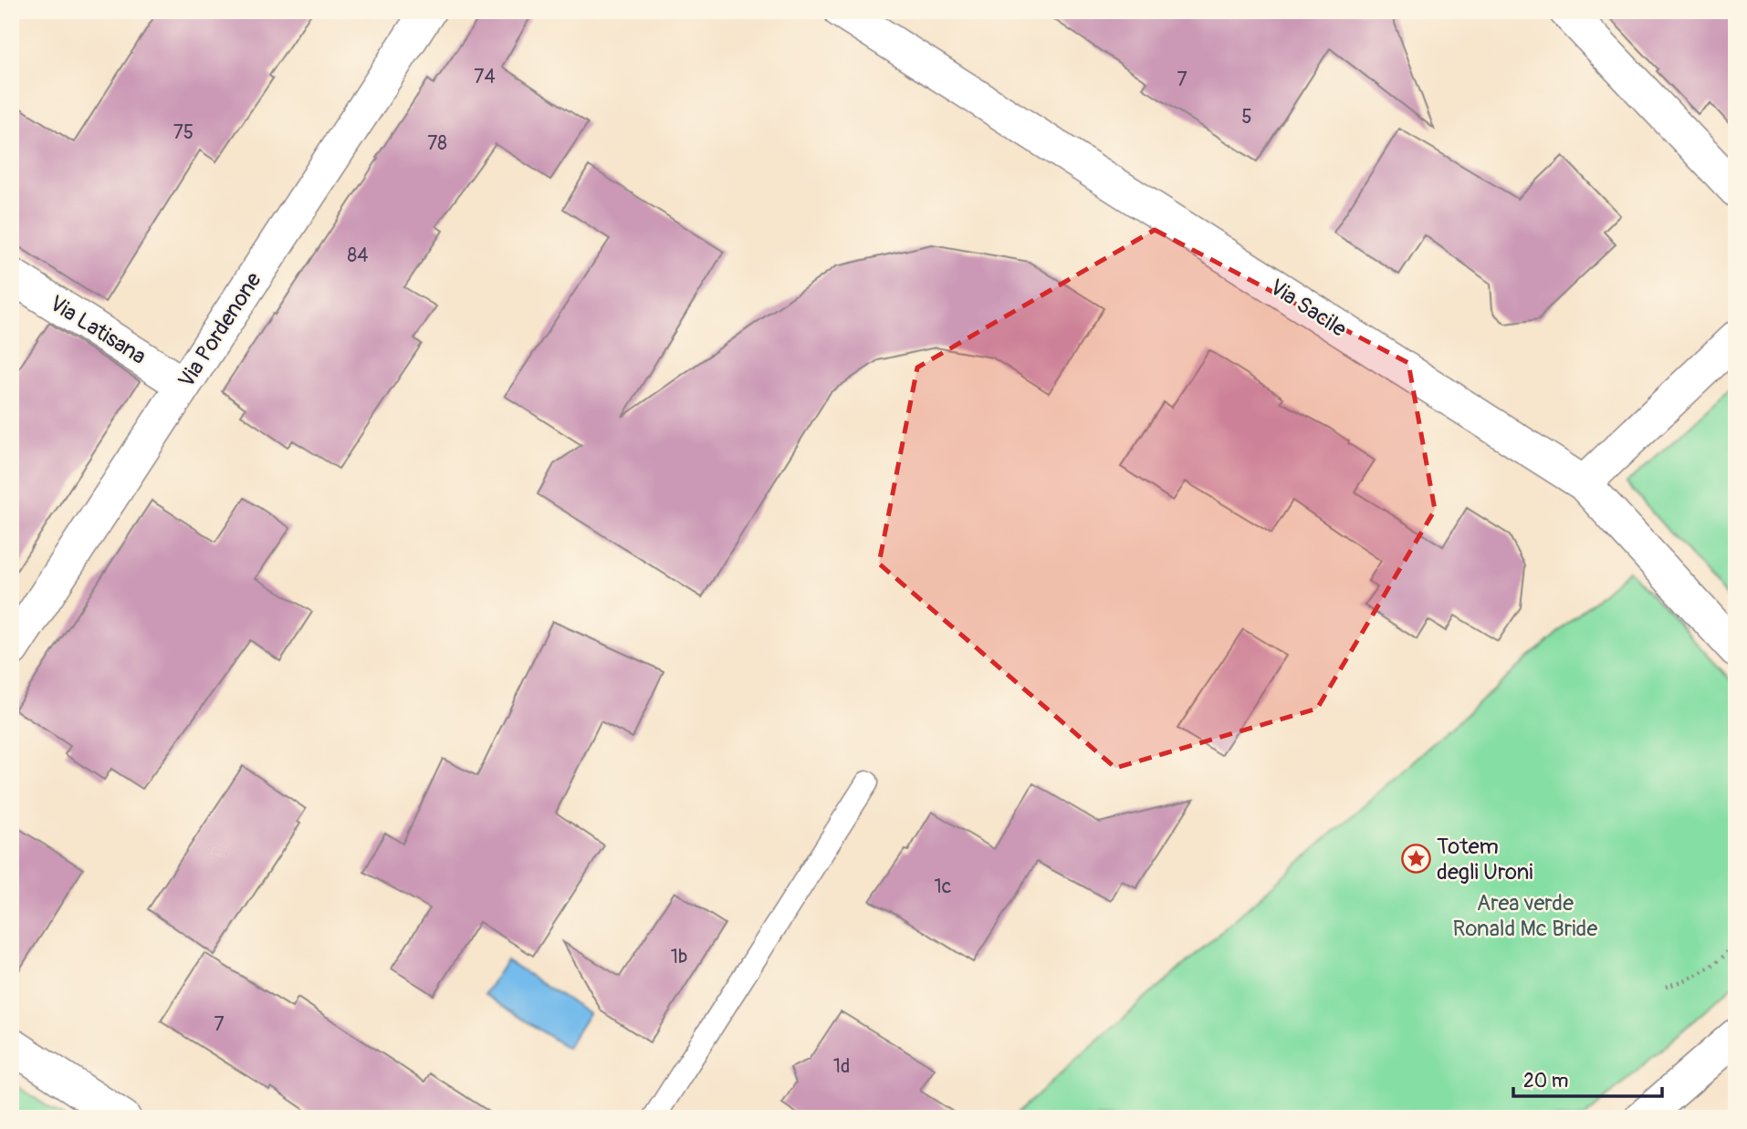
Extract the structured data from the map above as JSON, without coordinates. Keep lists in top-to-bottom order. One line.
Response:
{"streets":{"street":["Via Sacile","Via Latisana","Via Pordenone"]},"crossings":[["Via Latisana","Via Pordenone"]],"parks":["Area verde Ronald Mc Bride"],"places":{"place":["Totem degli Uroni"]},"house_numbers":["74","7","5","75","78","84","1c","1b","7","1d"],"scale_bar":"20 m"}
